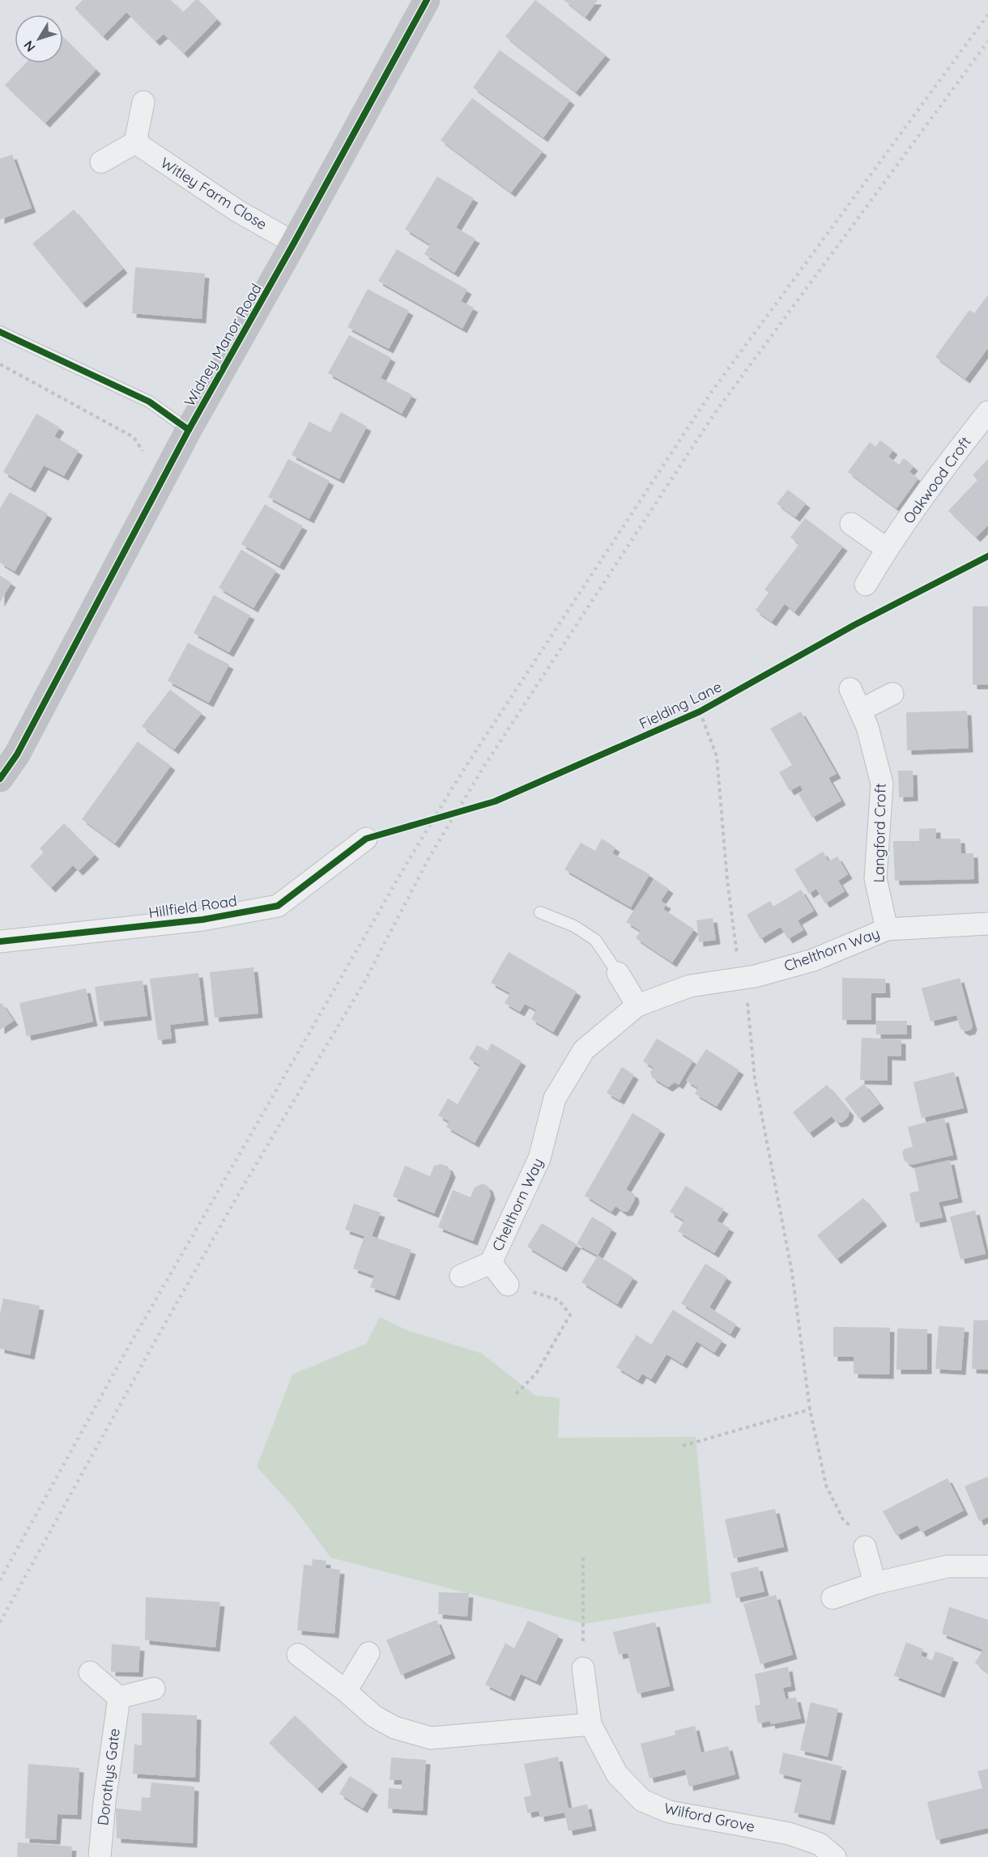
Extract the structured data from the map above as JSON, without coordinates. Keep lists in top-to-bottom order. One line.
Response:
{"streets":{"street":["Witley Farm Close","Widney Manor Road","Oakwood Croft","Langford Croft","Hillfield Road","Chelthorn Way","Dorothys Gate","Wilford Grove"],"cycle path":["Fielding Lane"]},"crossings":[["Witley Farm Close","Widney Manor Road"],["Langford Croft","Chelthorn Way"]],"north":"bottom left"}
